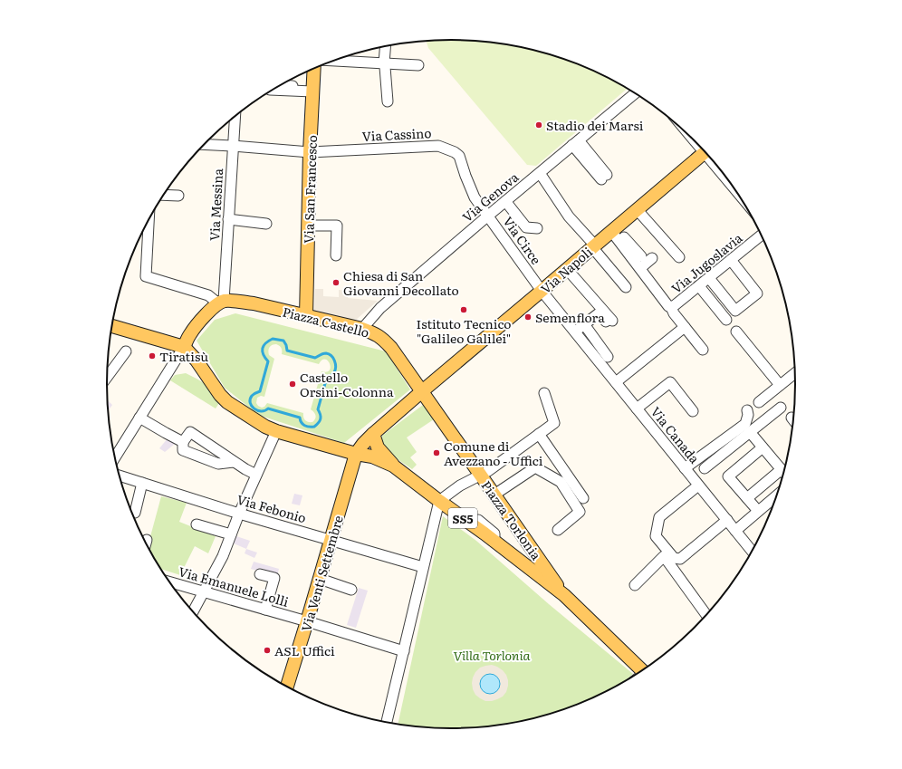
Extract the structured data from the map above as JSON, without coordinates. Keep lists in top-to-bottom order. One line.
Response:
{"streets":{"main road":["Via San Francesco","Via Napoli","Piazza Castello","SS5","Piazza Torlonia","Via Venti Settembre"],"street":["Via Cassino","Via Genova","Via Messina","Via Circe","Via Jugoslavia","Via Canada","Via Febonio","Via Emanuele Lolli"]},"crossings":[["Via Cassino","Via San Francesco"],["Via Cassino","Via Genova"],["Via Cassino","Via Messina"],["Via Cassino","Via Circe"],["Via San Francesco","Piazza Castello"],["Via Genova","Via Circe"],["Via Genova","Piazza Castello"],["Via Messina","Piazza Castello"],["Via Circe","Via Napoli"],["Via Circe","Via Canada"],["Via Jugoslavia","Via Napoli"],["Via Napoli","Piazza Castello"],["Via Napoli","Piazza Torlonia"],["Piazza Castello","Piazza Torlonia"],["Via Febonio","Via Venti Settembre"],["Piazza Torlonia","Via Venti Settembre"],["Via Venti Settembre","Via Emanuele Lolli"]],"parks":["Villa Torlonia"],"places":["Stadio dei Marsi","Chiesa di San Giovanni Decollato","Istituto Tecnico \"Galileo Galilei\"","Semenflora","Tiratisù","Castello Orsini-Colonna","Comune di Avezzano - Uffici","ASL Uffici"]}
